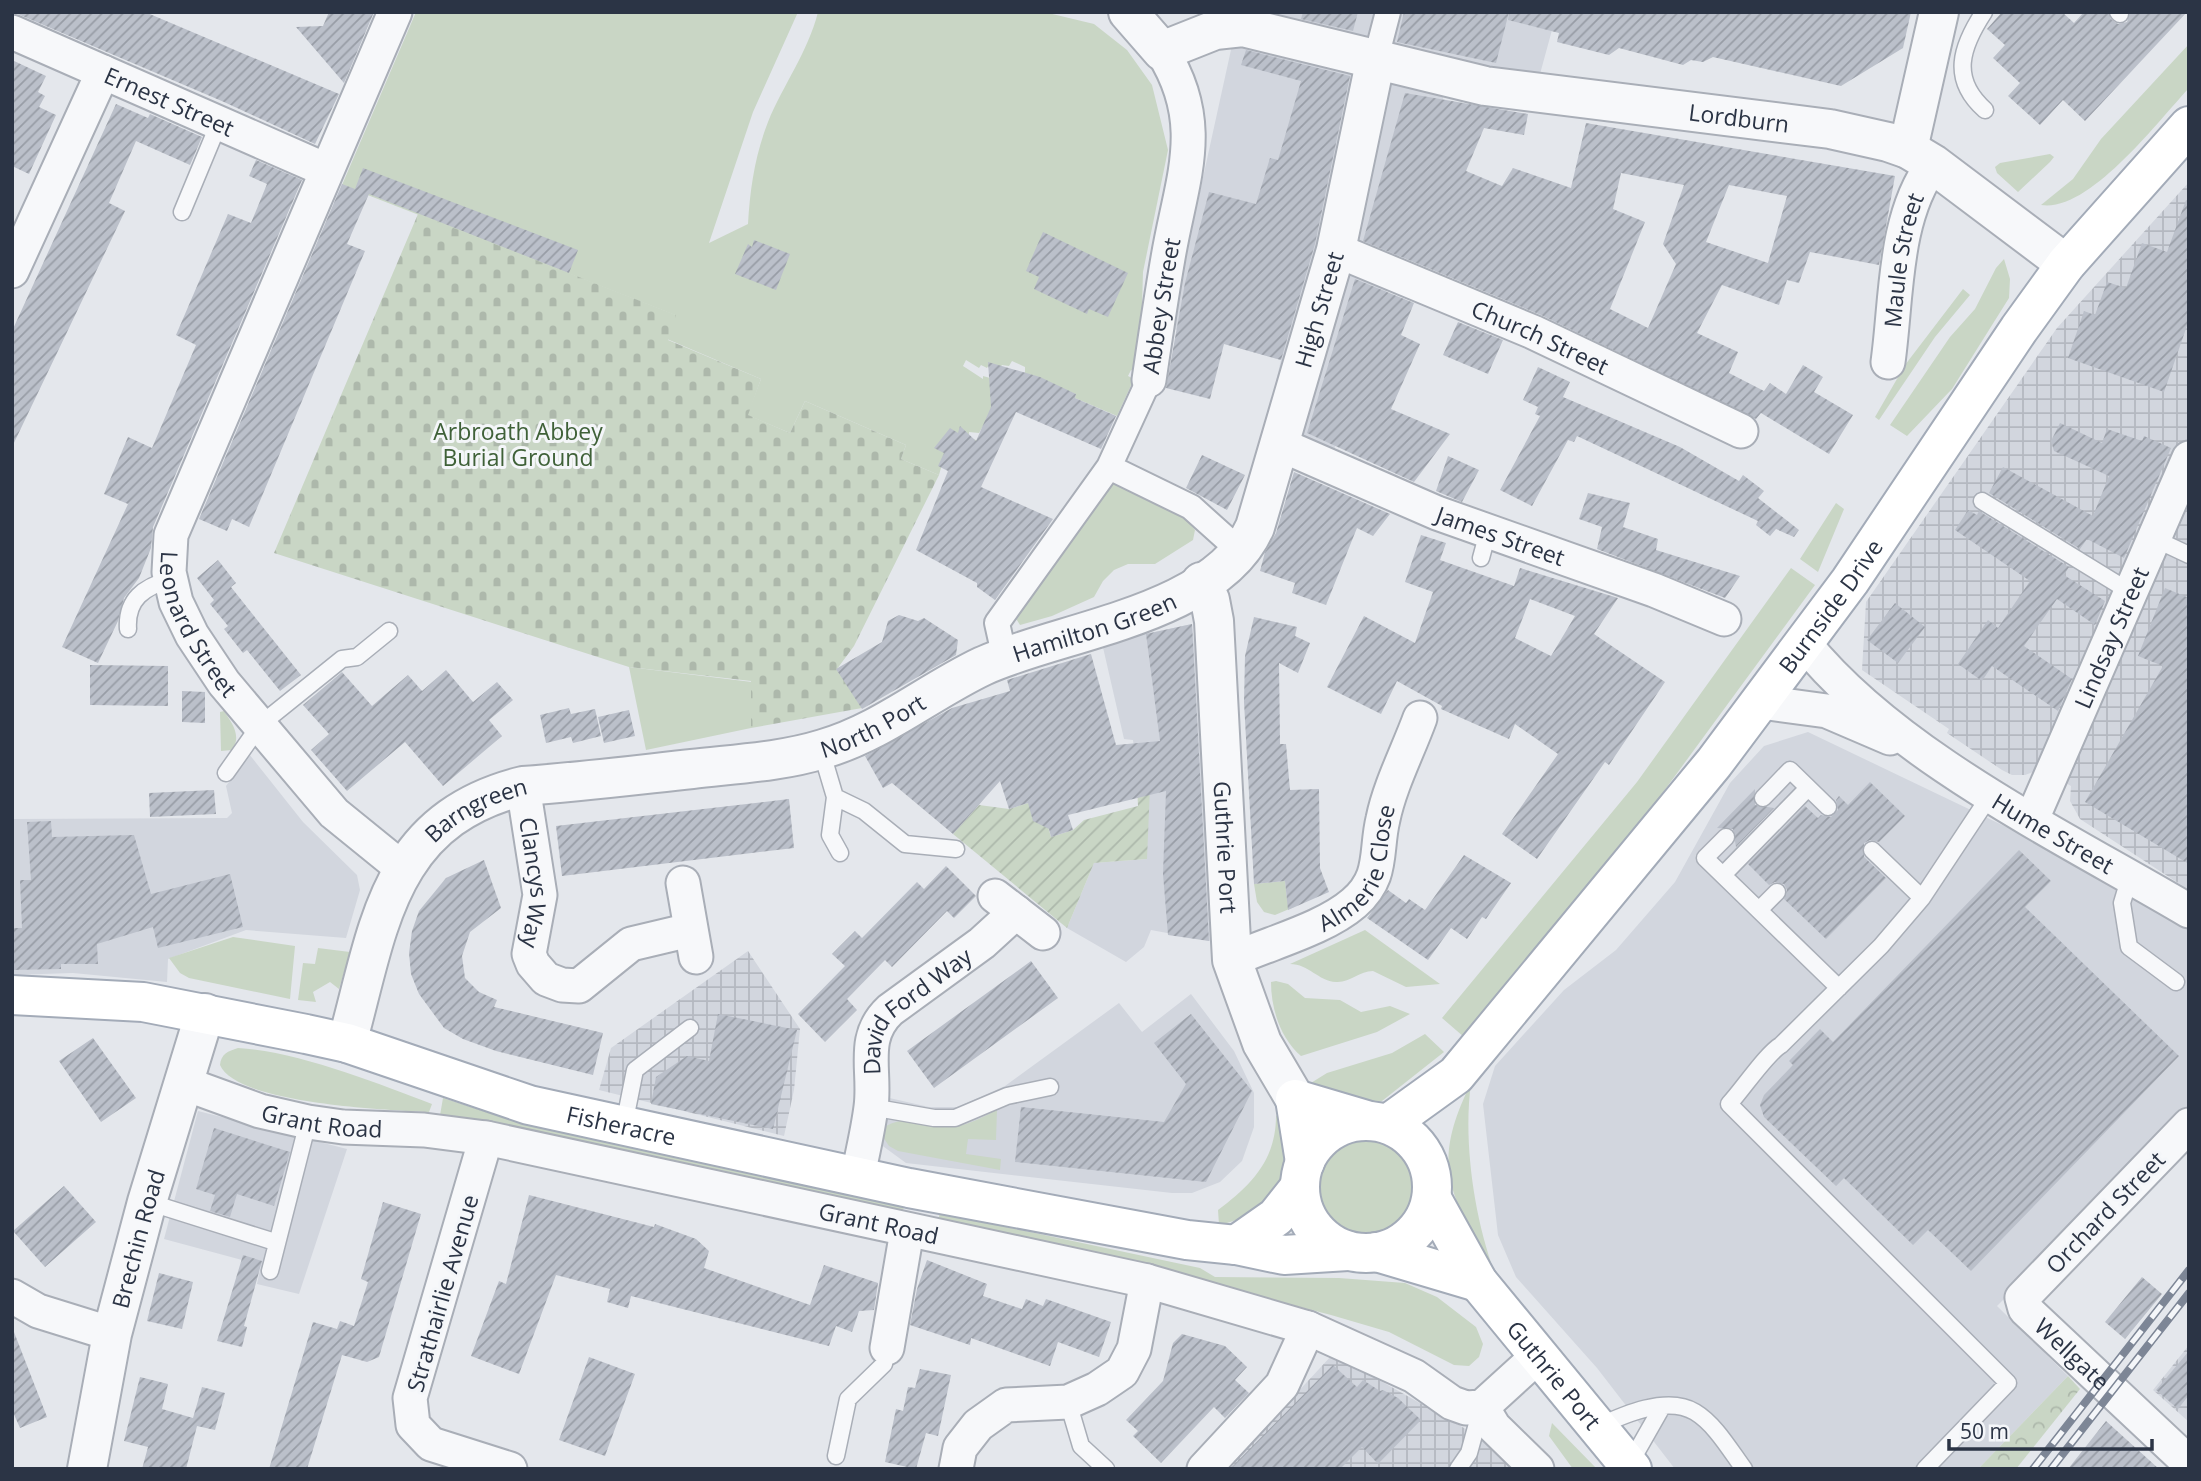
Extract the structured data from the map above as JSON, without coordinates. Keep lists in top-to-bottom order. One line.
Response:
{"streets":{"main road":["Burnside Drive","Guthrie Port","Fisheracre"],"street":["Ernest Street","Lordburn","Maule Street","Abbey Street","High Street","Church Street","James Street","Leonard Street","Hamilton Green","Lindsay Street","North Port","Barngreen","Hume Street","Almerie Close","Clancys Way","David Ford Way","Grant Road","Orchard Street","Brechin Road","Strathairlie Avenue","Wellgate"]},"crossings":[["Ernest Street","Leonard Street"],["Lordburn","Maule Street"],["Lordburn","Abbey Street"],["Lordburn","High Street"],["Lordburn","Burnside Drive"],["Abbey Street","Hamilton Green"],["Abbey Street","North Port"],["High Street","Church Street"],["High Street","James Street"],["High Street","Hamilton Green"],["High Street","Guthrie Port"],["Burnside Drive","Hume Street"],["Burnside Drive","Guthrie Port"],["Burnside Drive","Fisheracre"],["Leonard Street","Barngreen"],["Hamilton Green","North Port"],["Hamilton Green","Guthrie Port"],["Lindsay Street","Hume Street"],["North Port","Barngreen"],["Barngreen","Clancys Way"],["Barngreen","Fisheracre"],["Guthrie Port","Almerie Close"],["Guthrie Port","Fisheracre"],["David Ford Way","Fisheracre"],["Grant Road","Brechin Road"],["Grant Road","Strathairlie Avenue"],["Fisheracre","Brechin Road"],["Orchard Street","Wellgate"]],"parks":["Arbroath Abbey Burial Ground"],"scale_bar":"50 m"}
